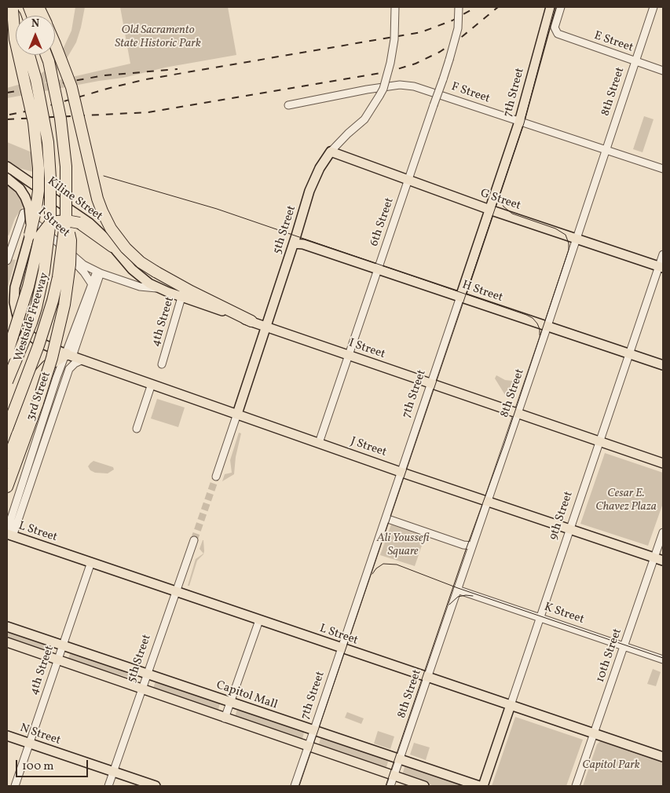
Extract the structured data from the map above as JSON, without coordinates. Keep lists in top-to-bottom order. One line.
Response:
{"streets":{"highway":["Westside Freeway"],"main road":["7th Street","Kiline Street","G Street","I Street","5th Street","H Street","J Street","9th Street","L Street","Capitol Mall","N Street"],"street":["E Street","8th Street","F Street","6th Street","4th Street","3rd Street","K Street","10th Street"]},"crossings":[["E Street","8th Street"],["8th Street","F Street"],["8th Street","G Street"],["8th Street","I Street"],["8th Street","H Street"],["8th Street","J Street"],["8th Street","L Street"],["8th Street","K Street"],["8th Street","Capitol Mall"],["7th Street","F Street"],["7th Street","G Street"],["7th Street","I Street"],["7th Street","H Street"],["7th Street","J Street"],["7th Street","L Street"],["7th Street","Capitol Mall"],["G Street","6th Street"],["G Street","5th Street"],["G Street","9th Street"],["6th Street","I Street"],["6th Street","H Street"],["6th Street","J Street"],["I Street","5th Street"],["I Street","4th Street"],["I Street","3rd Street"],["I Street","9th Street"],["5th Street","H Street"],["5th Street","J Street"],["5th Street","L Street"],["5th Street","Capitol Mall"],["5th Street","N Street"],["H Street","9th Street"],["4th Street","L Street"],["4th Street","Capitol Mall"],["4th Street","N Street"],["3rd Street","J Street"],["3rd Street","L Street"],["J Street","9th Street"],["J Street","10th Street"],["9th Street","L Street"],["9th Street","K Street"],["L Street","10th Street"],["K Street","10th Street"]],"parks":["Old Sacramento State Historic Park","Cesar E. Chavez Plaza","Ali Youssefi Square","Capitol Park"],"scale_bar":"100 m","north":"top"}
